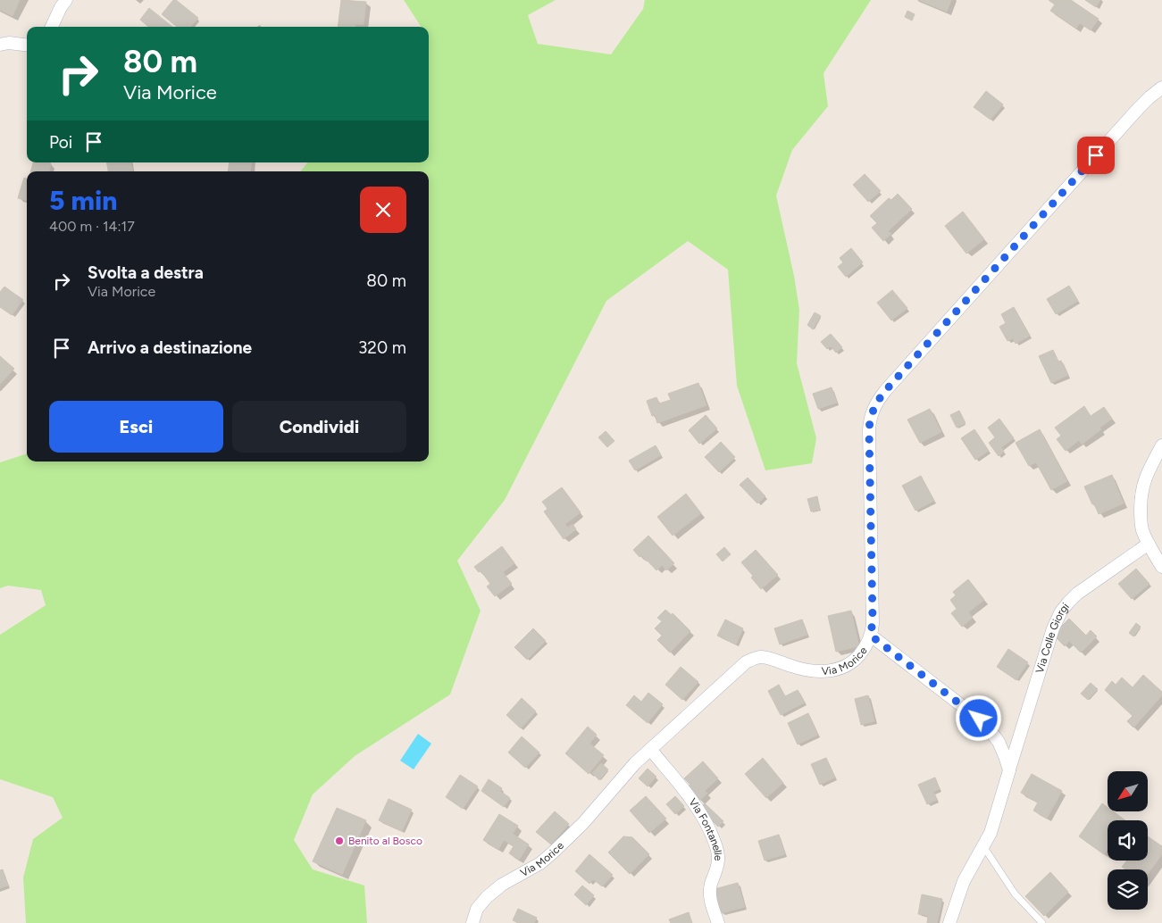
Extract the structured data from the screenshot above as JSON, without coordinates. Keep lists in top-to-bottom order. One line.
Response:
{"streets":{"street":["Via Colle Giorgi","Via Morice","Via Fontanelle"]},"crossings":[["Via Morice","Via Fontanelle"]],"places":["Benito al Bosco"],"north":"bottom left","page":{"turn":["80 m","Via Morice"],"then":"Poi","heading":["5 min","400 m · 14:17"],"list":[{"name":"Svolta a destra","note":"Via Morice","value":"80 m"},{"name":"Arrivo a destinazione","value":"320 m"}],"buttons":["Esci","Condividi"]}}
